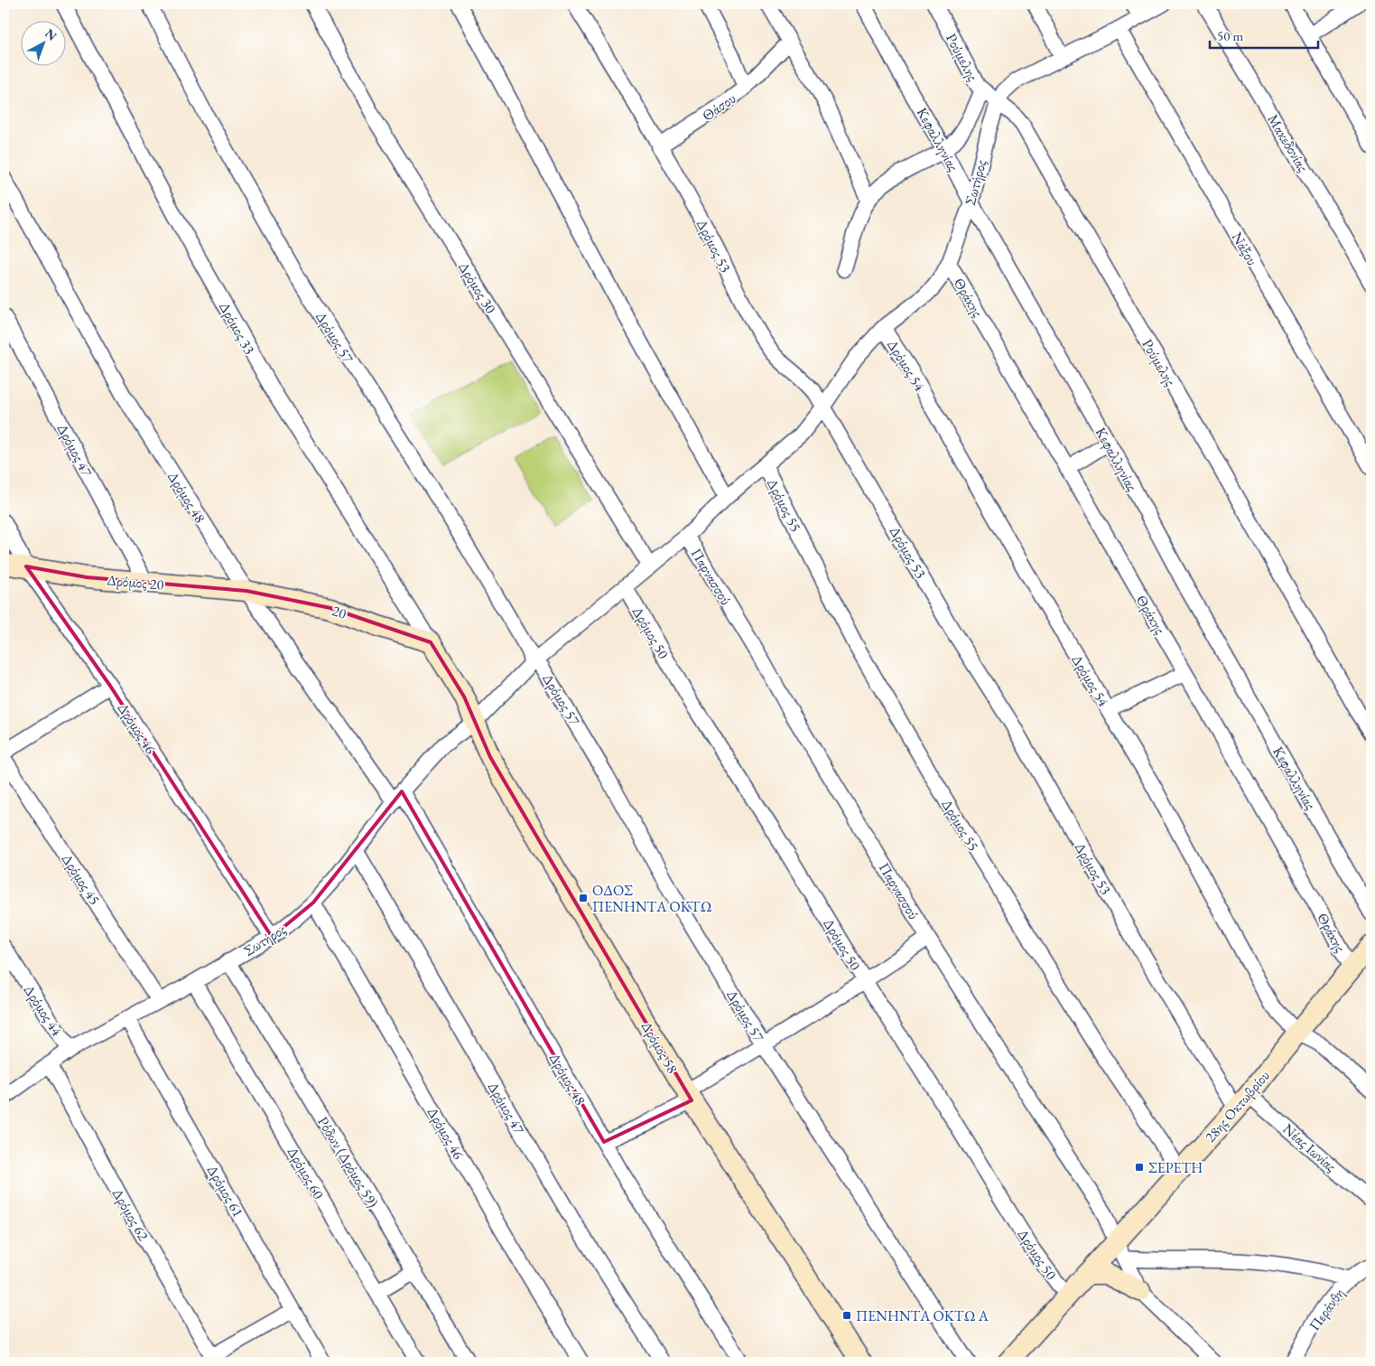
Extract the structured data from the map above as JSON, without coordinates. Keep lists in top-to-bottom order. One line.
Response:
{"streets":{"street":["Ρούμελης","Θάσου","Κεφαλληνίας","Μακεδονίας","Σωτήρος","Δρόμος 53","Νάξου","Δρόμος 30","Θράκης","Δρόμος 33","Δρόμος 57","Δρόμος 54","Δρόμος 47","Δρόμος 48","Δρόμος 55","Παρνασσού","Δρόμος 20","20","Δρόμος 50","Δρόμος 46","Δρόμος 45","Δρόμος 44","Δρόμος 58","28ης Οκτωβρίου","Νέας Ιωνίας","Ρόδων (Δρόμος 59)","Δρόμος 60","Δρόμος 61","Δρόμος 62","Περάνθη"]},"crossings":[["Ρούμελης","Σωτήρος"],["Θάσου","Δρόμος 53"],["Κεφαλληνίας","Σωτήρος"],["Σωτήρος","Δρόμος 53"],["Σωτήρος","Νάξου"],["Σωτήρος","Δρόμος 30"],["Σωτήρος","Θράκης"],["Σωτήρος","Δρόμος 57"],["Σωτήρος","Δρόμος 54"],["Σωτήρος","Δρόμος 47"],["Σωτήρος","Δρόμος 48"],["Σωτήρος","Δρόμος 55"],["Σωτήρος","Παρνασσού"],["Σωτήρος","Δρόμος 50"],["Σωτήρος","Δρόμος 46"],["Σωτήρος","Δρόμος 45"],["Σωτήρος","Δρόμος 44"],["Σωτήρος","Δρόμος 58"],["Σωτήρος","Ρόδων (Δρόμος 59)"],["Σωτήρος","Δρόμος 60"],["Σωτήρος","Δρόμος 61"],["Σωτήρος","Δρόμος 62"],["Δρόμος 53","28ης Οκτωβρίου"],["Δρόμος 53","Νέας Ιωνίας"],["Θράκης","28ης Οκτωβρίου"],["Δρόμος 33","20"],["Δρόμος 33","Δρόμος 58"],["Δρόμος 54","28ης Οκτωβρίου"],["Δρόμος 47","Δρόμος 20"],["Δρόμος 48","Δρόμος 20"],["Δρόμος 48","20"],["Δρόμος 55","28ης Οκτωβρίου"],["Παρνασσού","28ης Οκτωβρίου"],["Δρόμος 20","20"],["Δρόμος 20","Δρόμος 46"],["20","Δρόμος 58"],["Δρόμος 50","28ης Οκτωβρίου"],["28ης Οκτωβρίου","Νέας Ιωνίας"]],"places":{"transit":["ΟΔΟΣ ΠΕΝΗΝΤΑ ΟΚΤΩ","ΣΕΡΕΤΗ","ΠΕΝΗΝΤΑ ΟΚΤΩ Α"]},"scale_bar":"50 m","north":"top right"}
